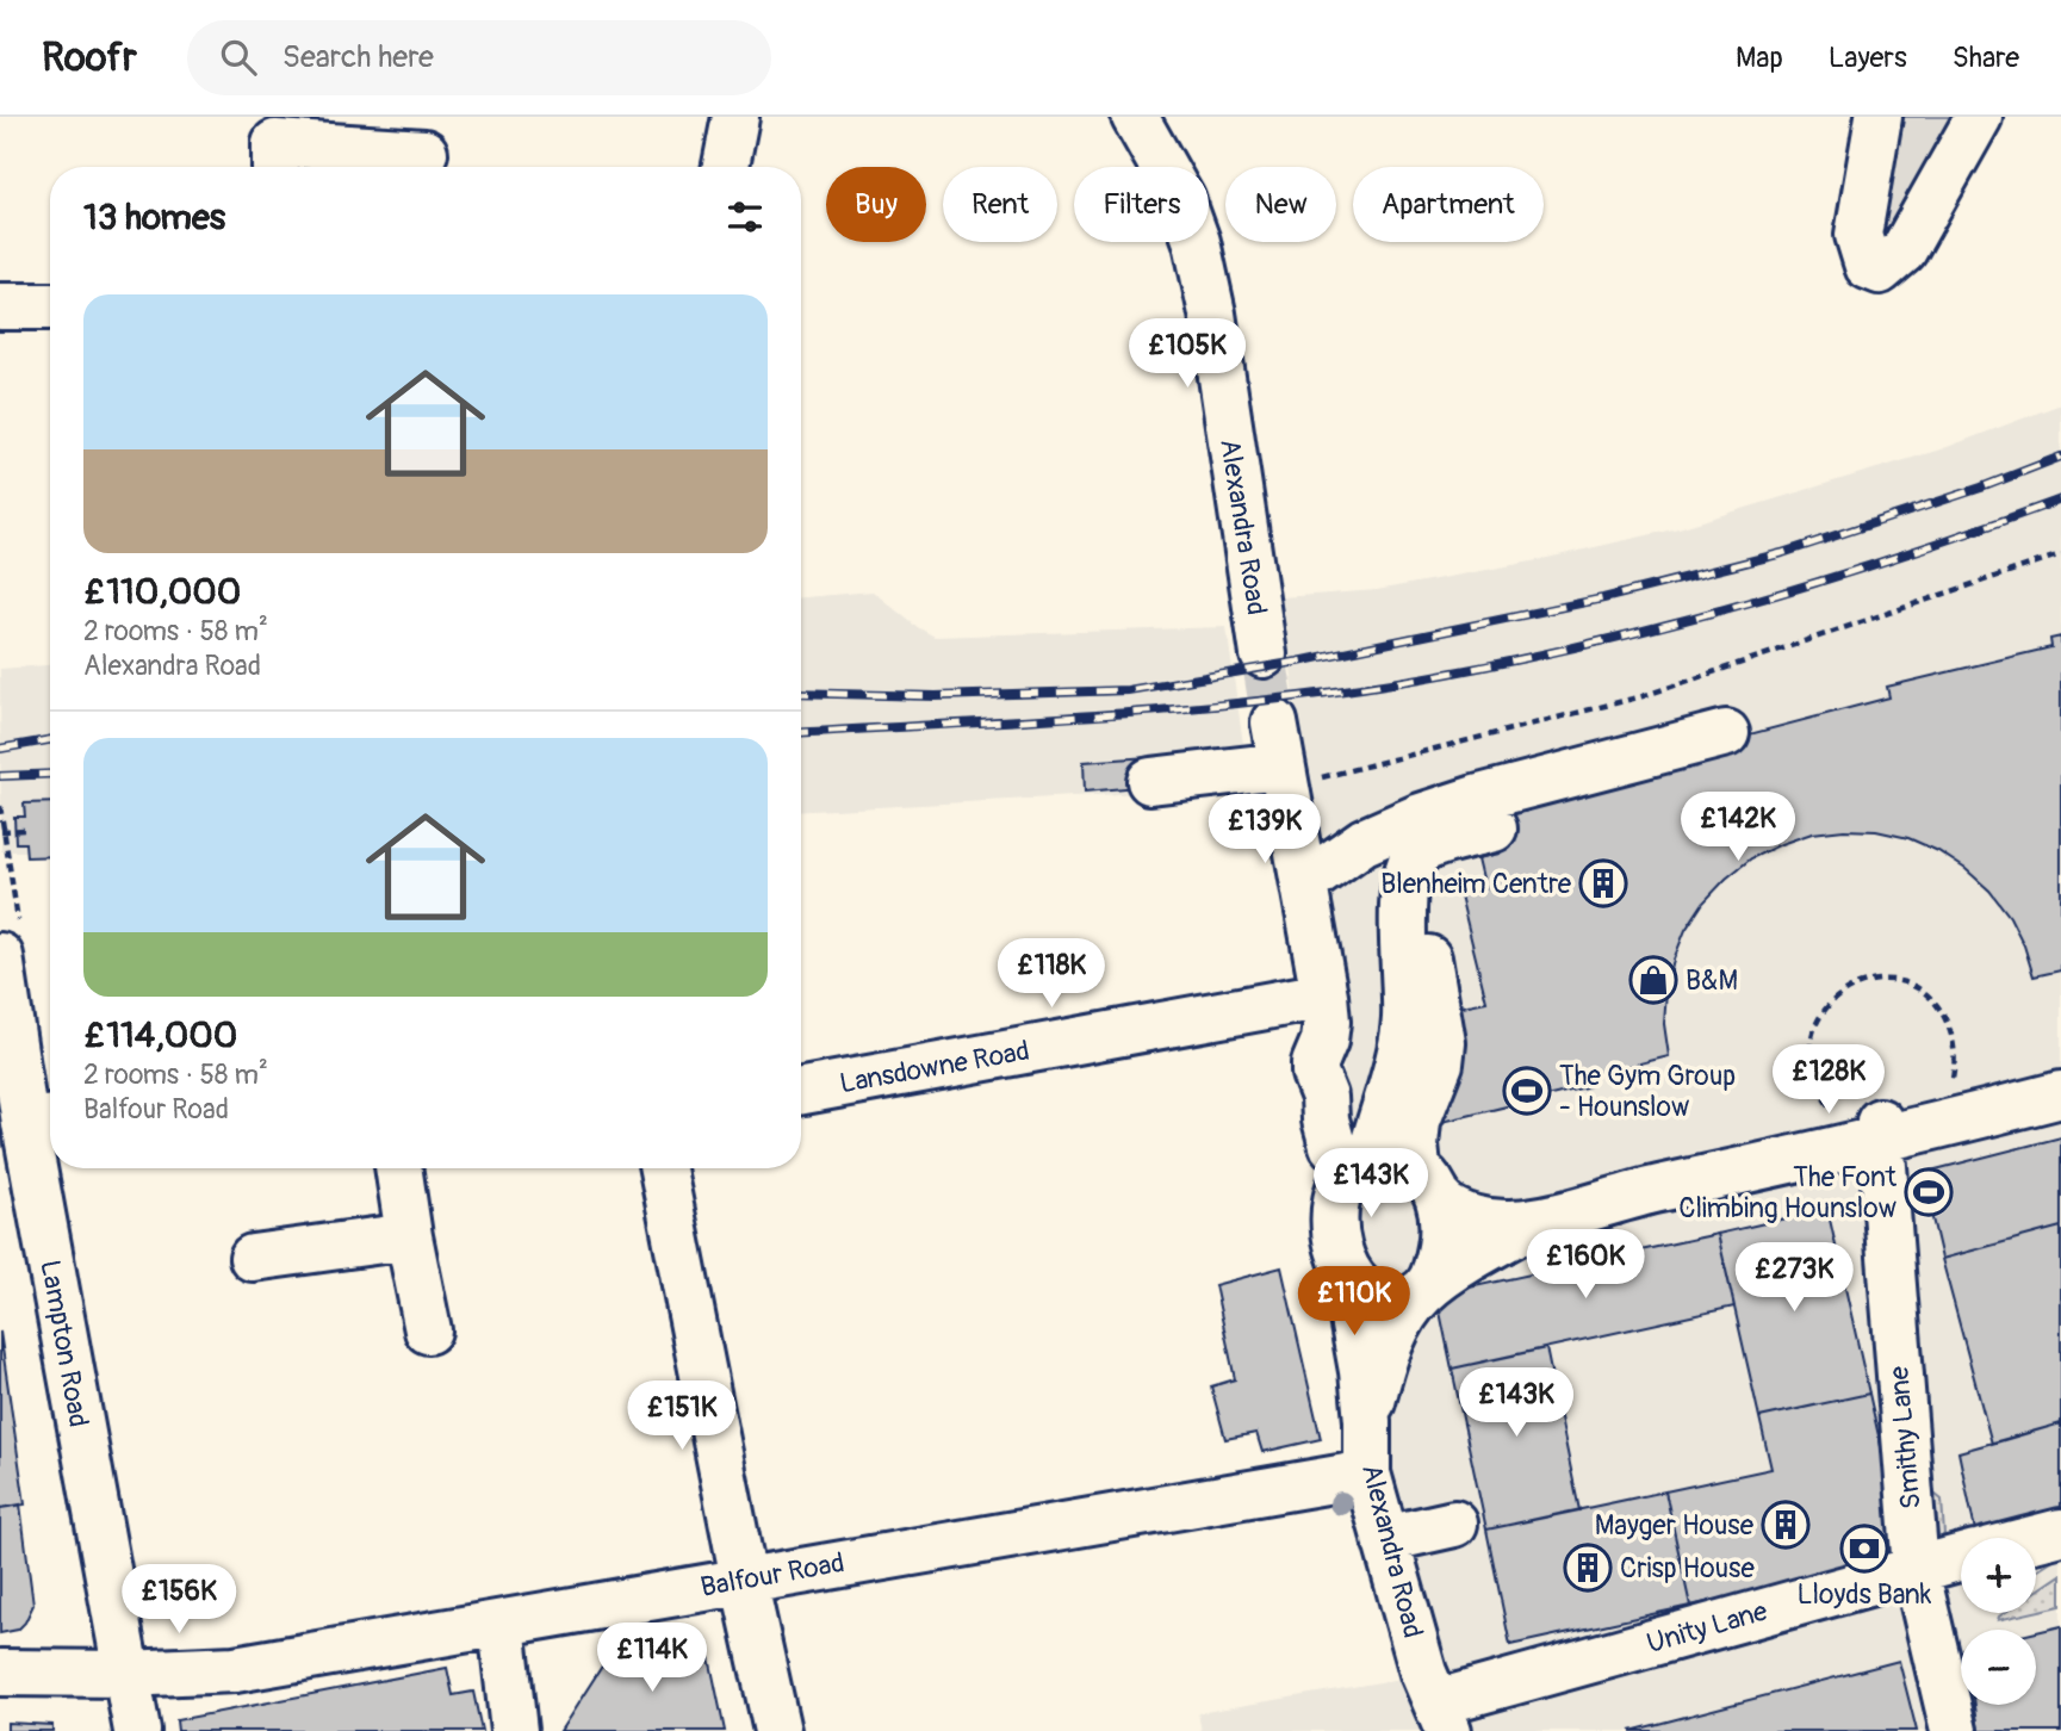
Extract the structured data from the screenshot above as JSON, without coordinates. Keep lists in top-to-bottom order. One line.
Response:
{"streets":{"street":["Alexandra Road","Lansdowne Road","Lampton Road","Smithy Lane","Balfour Road","Unity Lane"]},"crossings":[["Alexandra Road","Balfour Road"],["Alexandra Road","Unity Lane"],["Lampton Road","Balfour Road"],["Smithy Lane","Unity Lane"]],"places":{"building":["Blenheim Centre","Mayger House","Crisp House"],"shop":["B&M"],"sports":["The Gym Group - Hounslow","The Font Climbing Hounslow"],"bank":["Lloyds Bank"]},"page":{"header":"Roofr","search":"Search here","nav":["Map","Layers","Share"],"chip":["Buy","Rent","Filters","New","Apartment"],"heading":"13 homes","list":[{"name":"£110,000","note":"2 rooms · 58 m² · Alexandra Road"},{"name":"£114,000","note":"2 rooms · 58 m² · Balfour Road"}],"price":["£105K","£142K","£139K","£118K","£128K","£143K","£160K","£273K","£110K","£143K","£151K","£156K","£114K"],"map_buttons":["+","−"]}}
